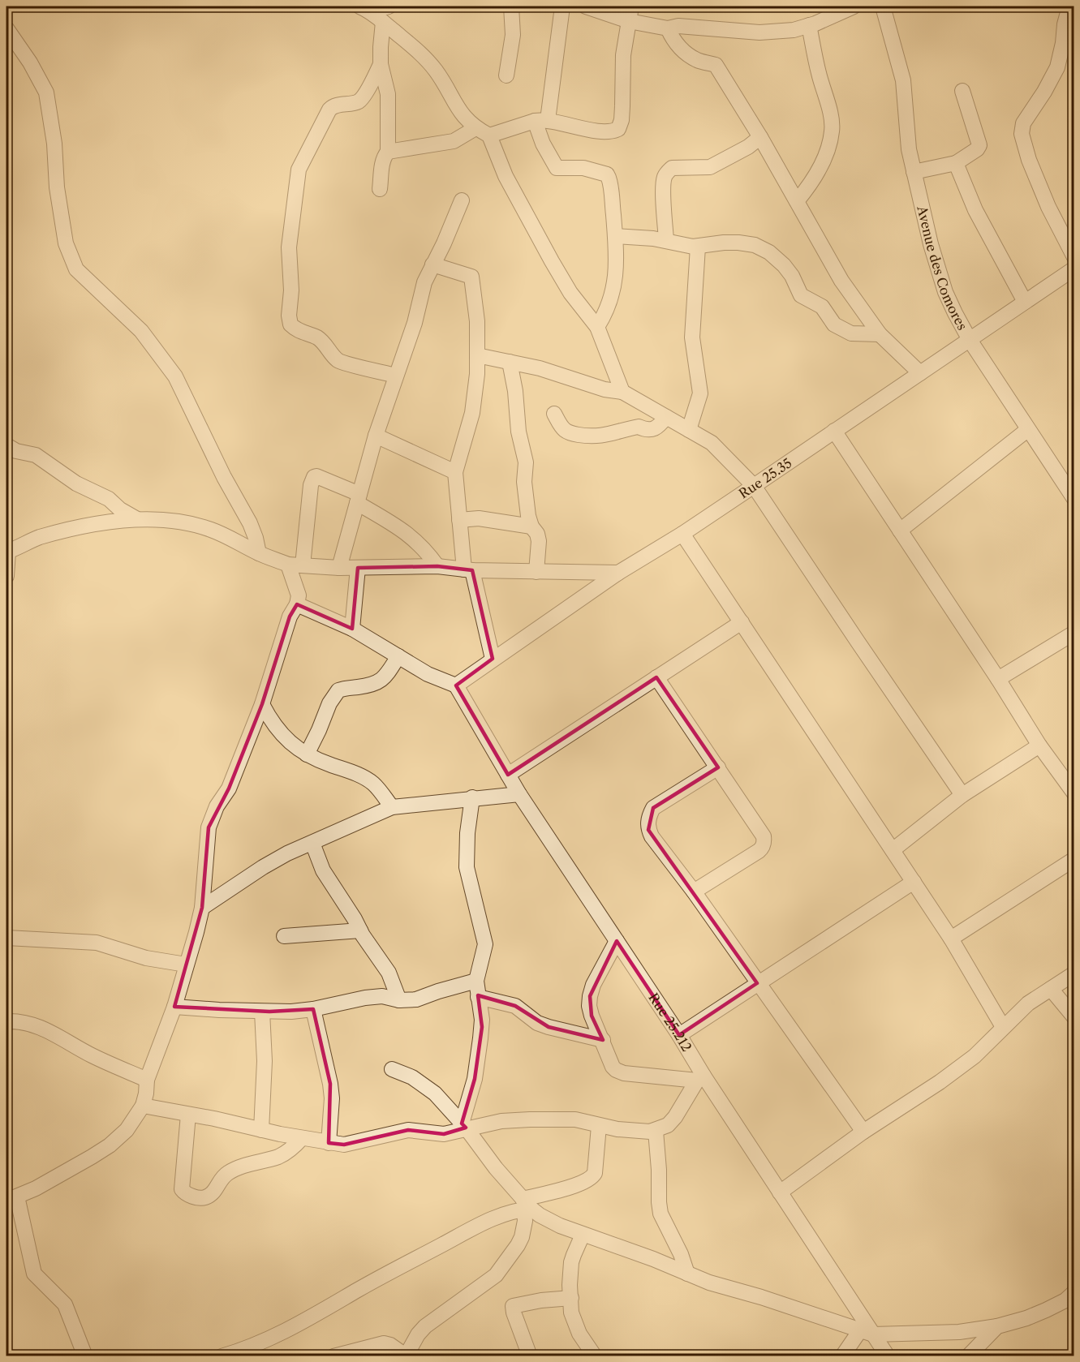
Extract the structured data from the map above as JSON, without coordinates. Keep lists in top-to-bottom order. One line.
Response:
{"streets":{"street":["Avenue des Comores","Rue 25.35","Rue 25.212"]},"crossings":[["Avenue des Comores","Rue 25.35"],["Rue 25.35","Rue 25.212"]]}
